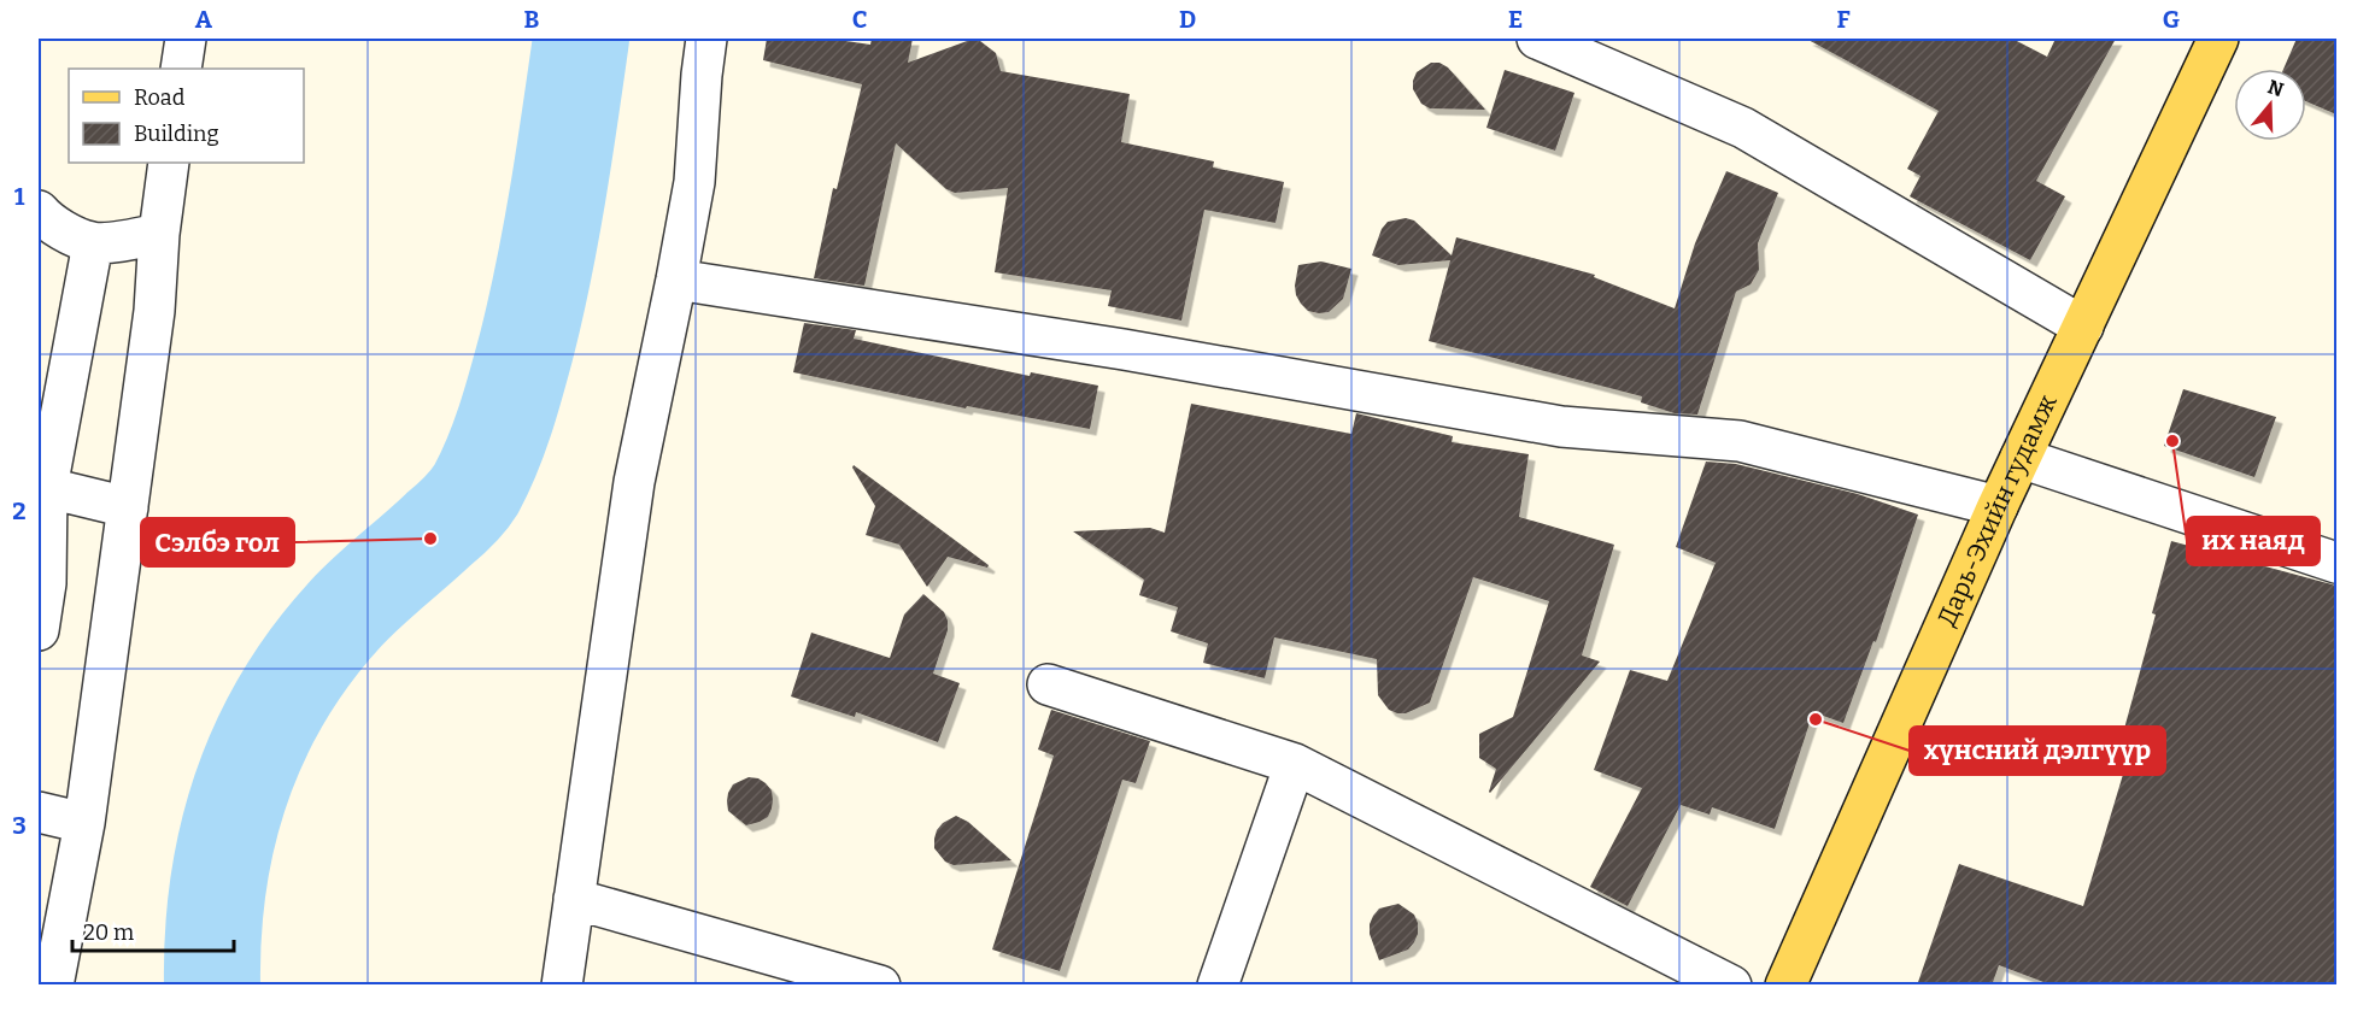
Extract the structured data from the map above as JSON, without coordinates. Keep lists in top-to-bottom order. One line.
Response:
{"streets":{"main road":["Дарь-Эхийн гудамж"]},"places":["их наяд","Сэлбэ гол","хүнсний дэлгүүр"],"legend":["Road","Building"],"scale_bar":"20 m","north":"top","grid":{"columns":["A","B","C","D","E","F","G"],"rows":["1","2","3"]}}
